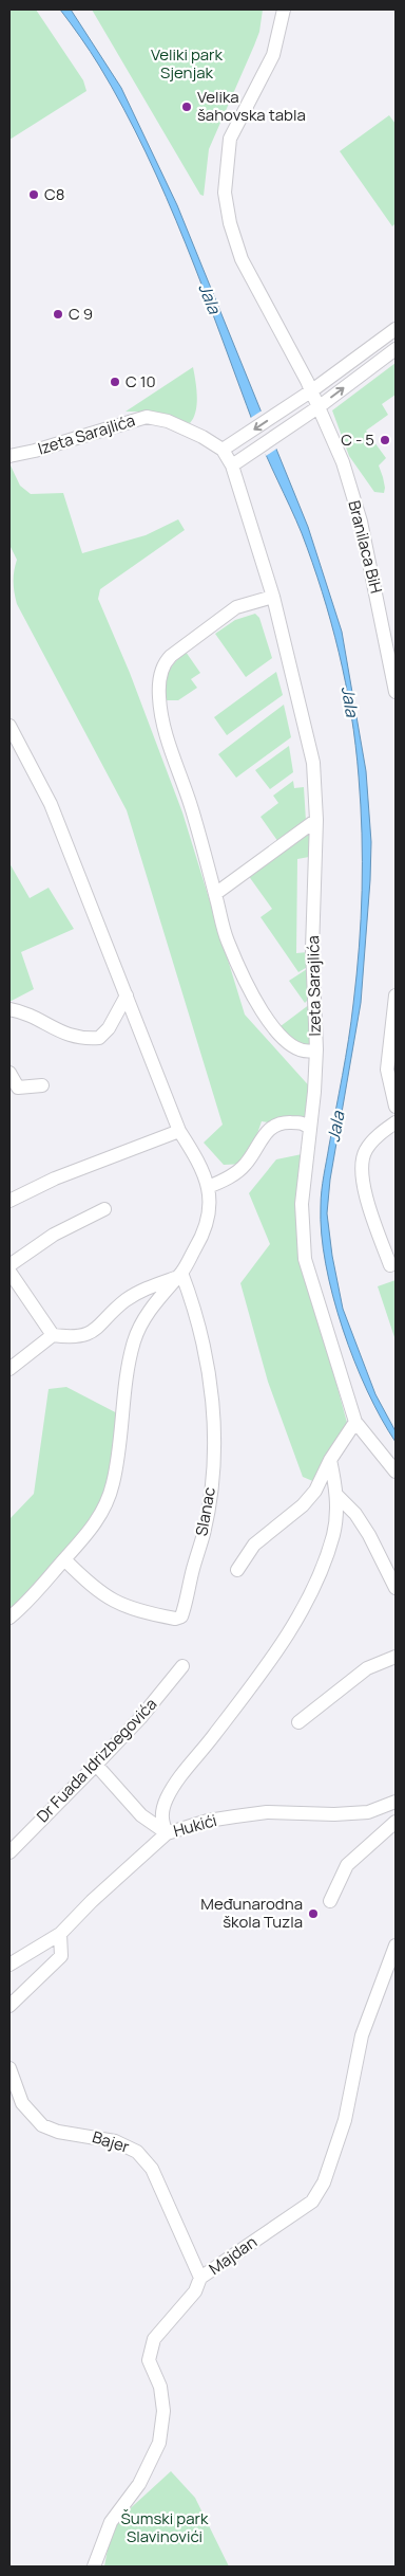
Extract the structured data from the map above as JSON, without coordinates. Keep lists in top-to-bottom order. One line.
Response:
{"streets":{"street":["Izeta Sarajlića","Branilaca BiH","Slanac","Dr Fuada Idrizbegovića","Hukići","Bajer","Majdan"]},"crossings":[["Bajer","Majdan"]],"water":["Jala"],"parks":["Veliki park Sjenjak","Šumski park Slavinovići"],"places":["Velika šahovska tabla","C8","C 9","C 10","C - 5","Međunarodna škola Tuzla"]}
